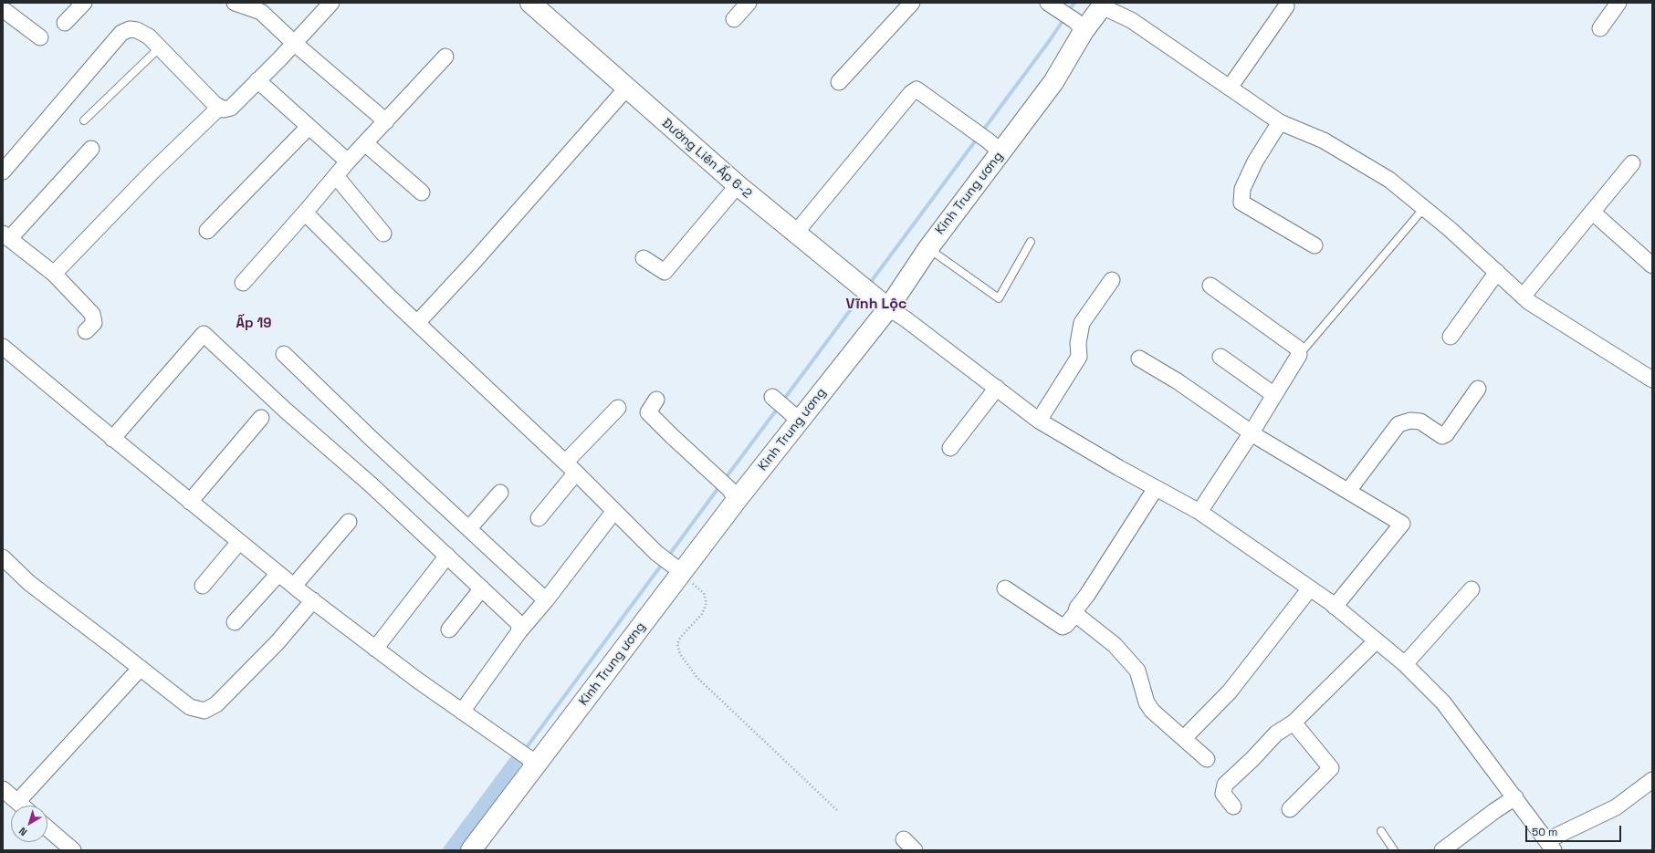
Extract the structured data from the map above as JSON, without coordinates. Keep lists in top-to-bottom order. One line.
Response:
{"streets":{"street":["Đường Liên Ấp 6-2","Kinh Trung ương"]},"crossings":[["Đường Liên Ấp 6-2","Kinh Trung ương"]],"districts":["Vĩnh Lộc","Ấp 19"],"scale_bar":"50 m","north":"bottom left"}
